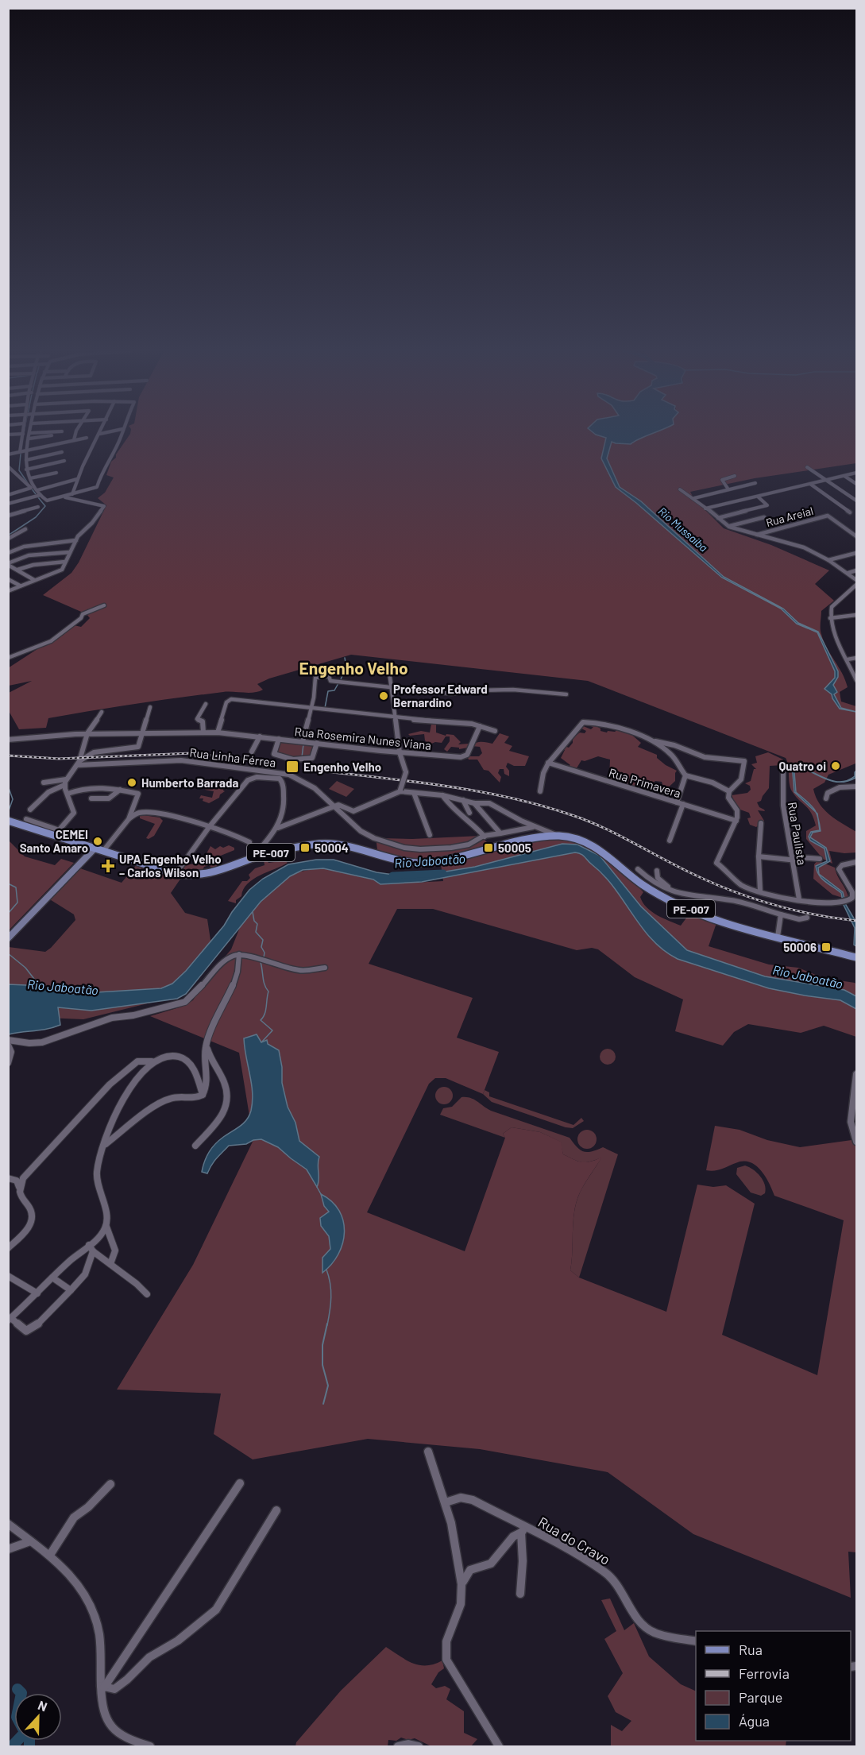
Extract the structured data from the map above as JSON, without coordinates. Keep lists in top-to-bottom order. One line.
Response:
{"streets":{"main road":["PE-007"],"street":["Rua Areial","Rua Rosemira Nunes Viana","Rua Linha Férrea","Rua Primavera","Rua Paulista","Rua do Cravo"]},"districts":["Engenho Velho"],"water":["Rio Mussaíba","Rio Jaboatão"],"places":{"other":["Professor Edward Bernardino","Quatro oi","Humberto Barrada","CEMEI Santo Amaro"],"transit":["Engenho Velho","50004","50005","50006"],"health":["UPA Engenho Velho – Carlos Wilson"]},"legend":["Rua","Ferrovia","Parque","Água"],"north":"top"}
